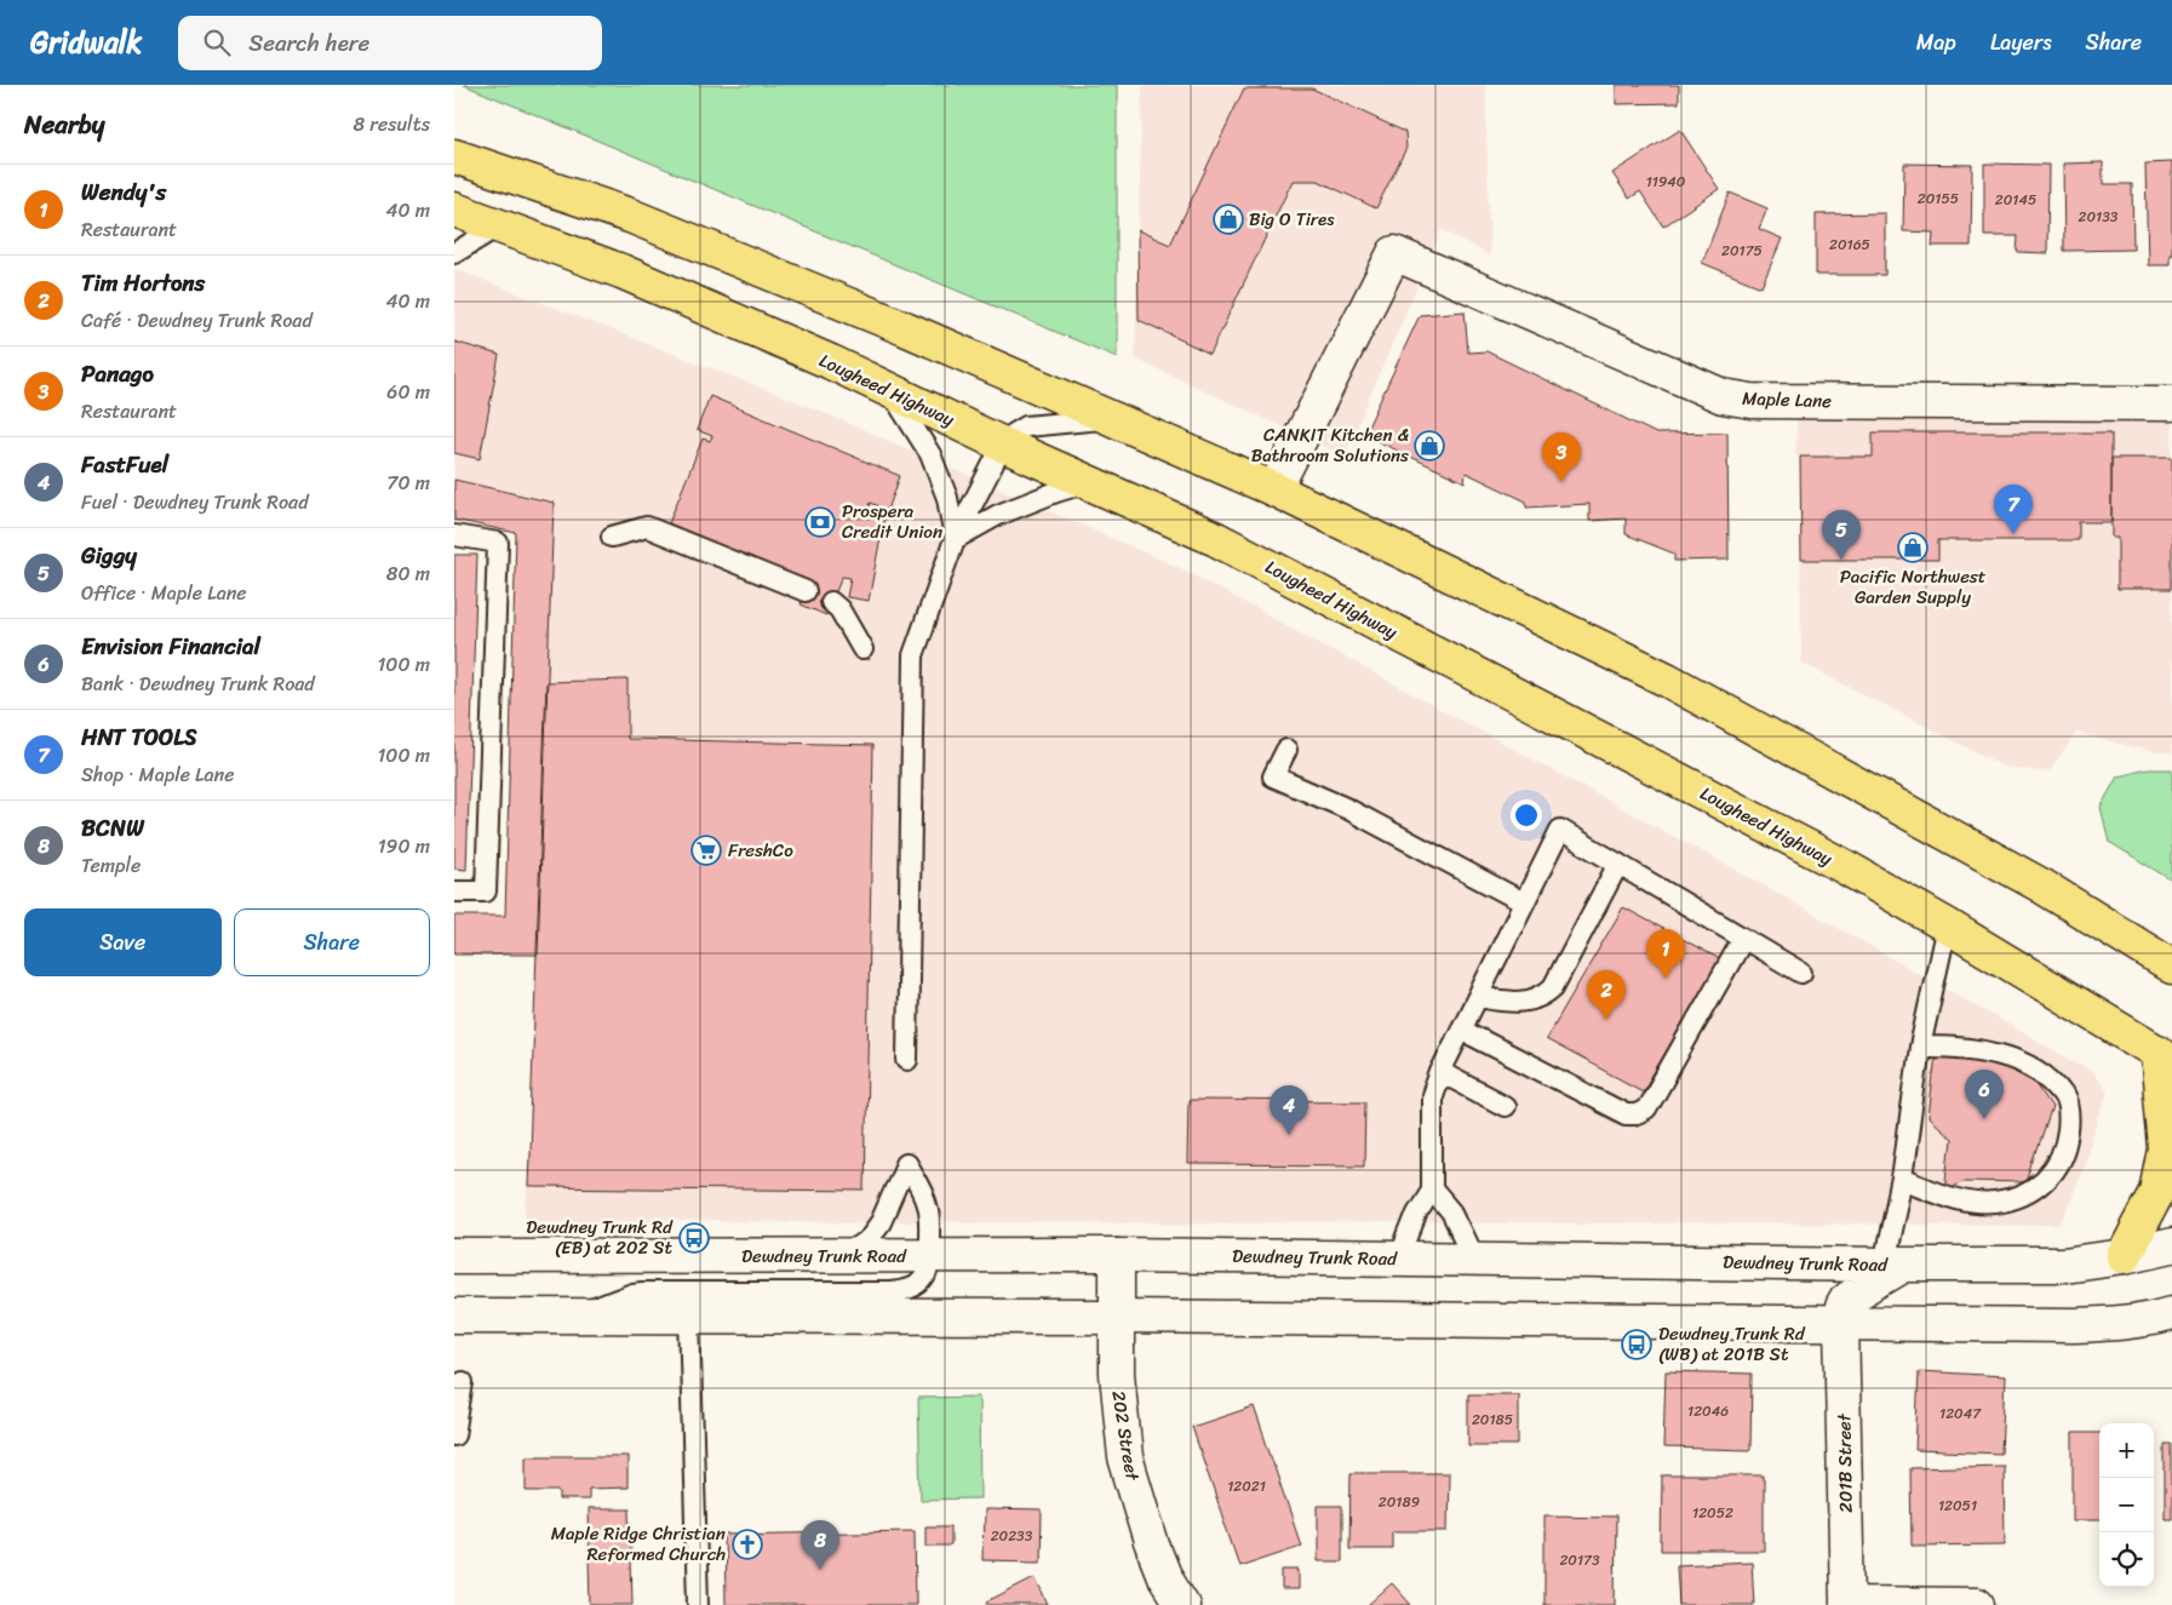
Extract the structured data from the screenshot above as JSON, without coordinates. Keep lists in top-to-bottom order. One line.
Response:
{"streets":{"highway":["Lougheed Highway"],"main road":["Maple Lane","Dewdney Trunk Road","202 Street","201B Street"]},"crossings":[["Dewdney Trunk Road","202 Street"]],"places":{"shop":["Big O Tires","CANKIT Kitchen & Bathroom Solutions","Pacific Northwest Garden Supply"],"bank":["Prospera Credit Union"],"supermarket":["FreshCo"],"bus stop":["Dewdney Trunk Rd (EB) at 202 St","Dewdney Trunk Rd (WB) at 201B St"],"church":["Maple Ridge Christian Reformed Church"]},"house_numbers":["11940","20155","20145","20133","20165","20175","12046","12047","20185","12021","20189","12051","12052","20233","20173"],"page":{"header":"Gridwalk","search":"Search here","nav":["Map","Layers","Share"],"heading":["Nearby","8 results"],"list":[{"mark":"1","name":"Wendy's","note":"Restaurant","value":"40 m"},{"mark":"2","name":"Tim Hortons","note":"Café · Dewdney Trunk Road","value":"40 m"},{"mark":"3","name":"Panago","note":"Restaurant","value":"60 m"},{"mark":"4","name":"FastFuel","note":"Fuel · Dewdney Trunk Road","value":"70 m"},{"mark":"5","name":"Giggy","note":"Office · Maple Lane","value":"80 m"},{"mark":"6","name":"Envision Financial","note":"Bank · Dewdney Trunk Road","value":"100 m"},{"mark":"7","name":"HNT TOOLS","note":"Shop · Maple Lane","value":"100 m"},{"mark":"8","name":"BCNW","note":"Temple","value":"190 m"}],"pins":["3","7","5","1","2","6","4","8"],"buttons":["Save","Share"],"map_buttons":["+","−"]}}
